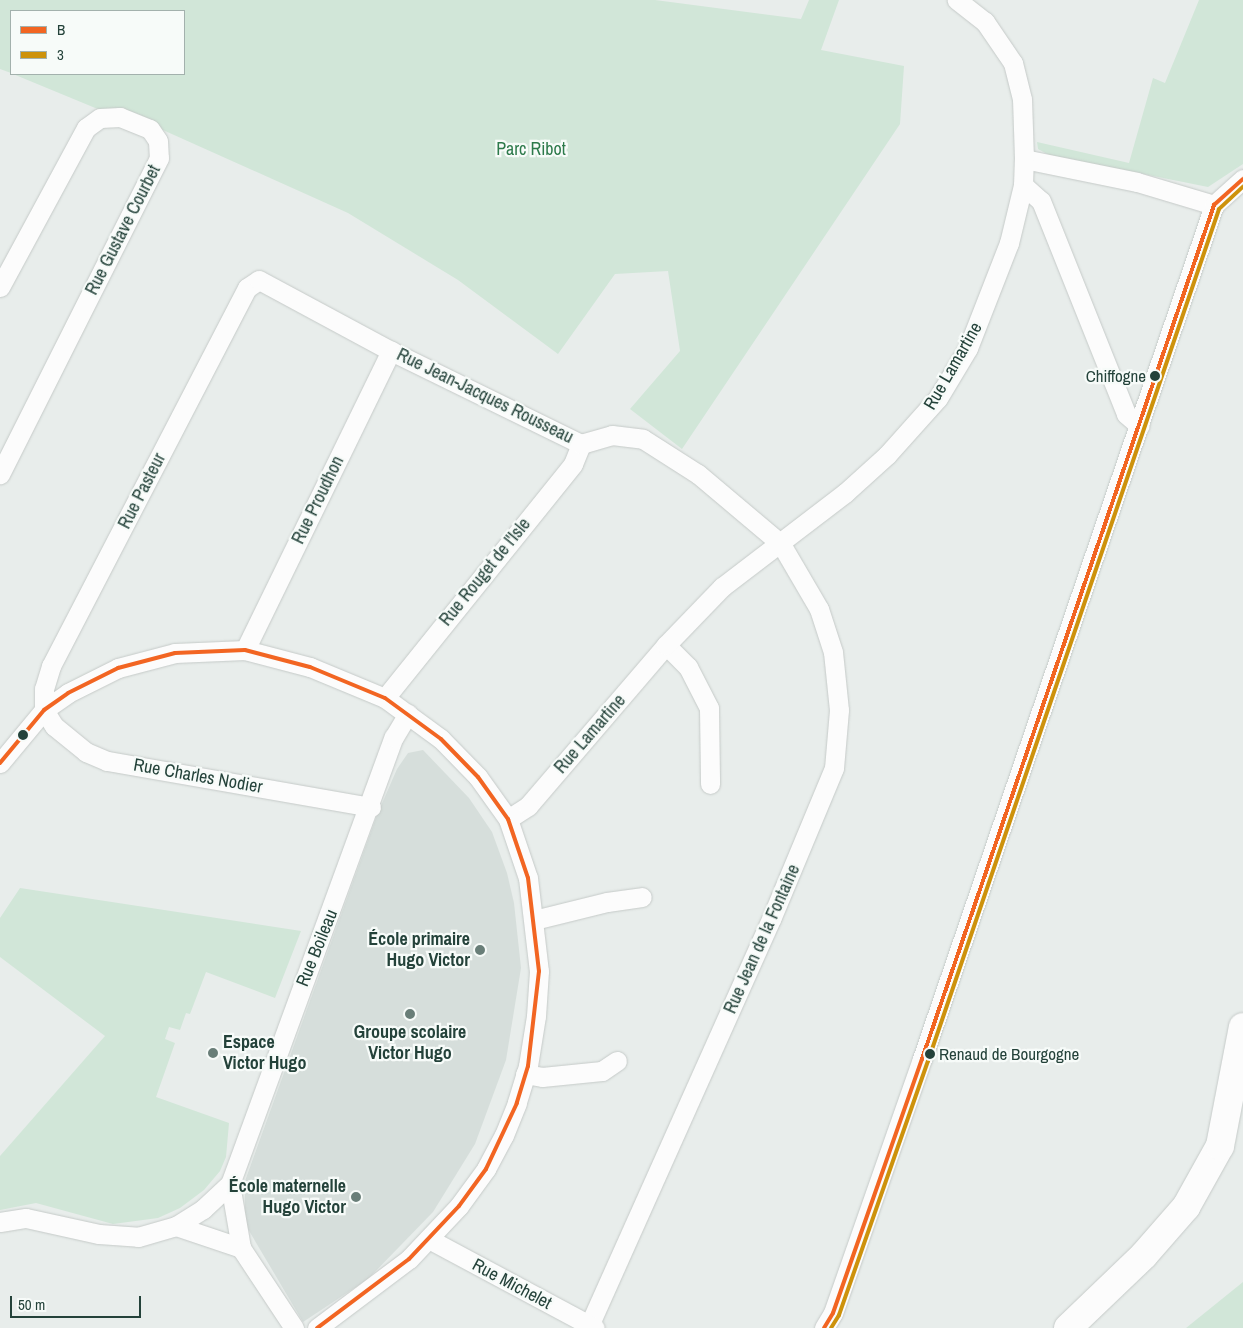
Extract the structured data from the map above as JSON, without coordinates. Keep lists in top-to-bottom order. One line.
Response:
{"streets":{"street":["Rue Gustave Courbet","Rue Lamartine","Rue Jean-Jacques Rousseau","Rue Pasteur","Rue Proudhon","Rue Rouget de l'Isle","Rue Charles Nodier","Rue Jean de la Fontaine","Rue Boileau","Rue Michelet"]},"crossings":[["Rue Lamartine","Rue Jean-Jacques Rousseau"],["Rue Lamartine","Rue Jean de la Fontaine"],["Rue Jean-Jacques Rousseau","Rue Pasteur"],["Rue Jean-Jacques Rousseau","Rue Proudhon"],["Rue Jean-Jacques Rousseau","Rue Rouget de l'Isle"],["Rue Jean-Jacques Rousseau","Rue Jean de la Fontaine"],["Rue Pasteur","Rue Charles Nodier"],["Rue Charles Nodier","Rue Boileau"],["Rue Jean de la Fontaine","Rue Michelet"]],"parks":["Parc Ribot"],"places":["Chiffogne","École primaire Hugo Victor","Groupe scolaire Victor Hugo","Espace Victor Hugo","Renaud de Bourgogne","École maternelle Hugo Victor"],"lines":["transit line B","transit line 3"],"legend":["B","3"],"scale_bar":"50 m"}
